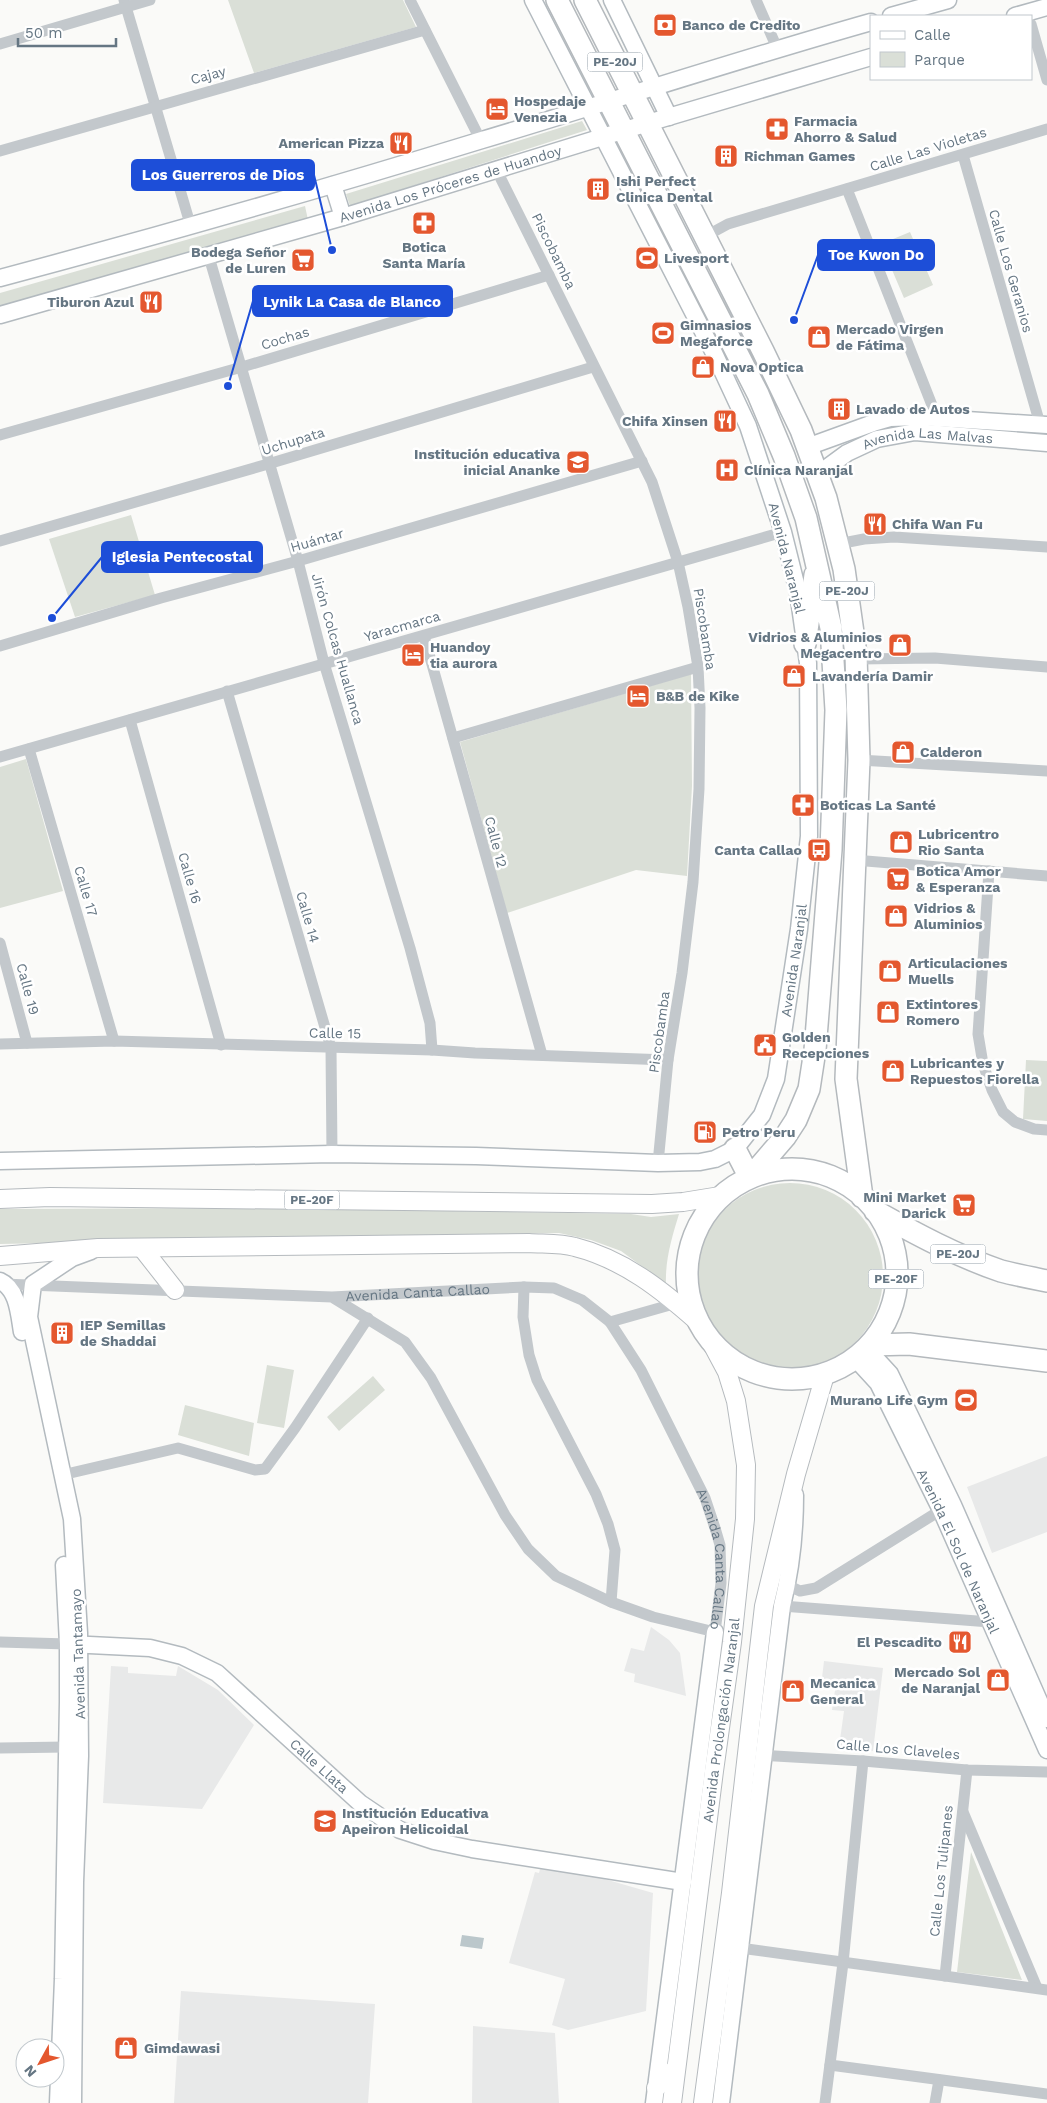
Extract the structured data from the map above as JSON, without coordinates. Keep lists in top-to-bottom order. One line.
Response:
{"streets":{"highway":["PE-20J","Avenida Naranjal","PE-20F"],"main road":["Avenida Prolongación Naranjal"],"street":["Cajay","Calle Las Violetas","Avenida Los Próceres de Huandoy","Piscobamba","Calle Los Geranios","Cochas","Uchupata","Avenida Las Malvas","Huántar","Yaracmarca","Jirón Colcas Huallanca","Calle 12","Calle 16","Calle 17","Calle 14","Calle 19","Calle 15","Avenida Canta Callao","Avenida El Sol de Naranjal","Avenida Tantamayo","Calle Los Claveles","Calle Llata","Calle Los Tulipanes"]},"crossings":[["PE-20J","Calle Las Violetas"],["PE-20J","Avenida Los Próceres de Huandoy"],["PE-20J","Avenida Las Malvas"],["PE-20J","PE-20F"],["Calle Las Violetas","Calle Los Geranios"],["Avenida Los Próceres de Huandoy","Piscobamba"],["Avenida Los Próceres de Huandoy","Avenida Naranjal"],["Avenida Los Próceres de Huandoy","Jirón Colcas Huallanca"],["Piscobamba","Cochas"],["Piscobamba","Uchupata"],["Piscobamba","Huántar"],["Piscobamba","Avenida Naranjal"],["Piscobamba","Yaracmarca"],["Piscobamba","Calle 15"],["Calle Los Geranios","Avenida Las Malvas"],["Cochas","Jirón Colcas Huallanca"],["Uchupata","Jirón Colcas Huallanca"],["Huántar","Jirón Colcas Huallanca"],["Avenida Naranjal","Yaracmarca"],["Avenida Naranjal","PE-20F"],["Yaracmarca","Jirón Colcas Huallanca"],["Yaracmarca","Calle 12"],["Yaracmarca","Calle 16"],["Yaracmarca","Calle 17"],["Yaracmarca","Calle 14"],["Jirón Colcas Huallanca","Calle 15"],["Calle 12","Calle 15"],["Calle 16","Calle 15"],["Calle 17","Calle 15"],["Calle 14","Calle 15"],["Calle 19","Calle 15"],["PE-20F","Avenida El Sol de Naranjal"],["PE-20F","Avenida Prolongación Naranjal"],["Avenida Canta Callao","Avenida Tantamayo"],["Avenida Canta Callao","Avenida Prolongación Naranjal"],["Avenida Tantamayo","Calle Llata"],["Avenida Prolongación Naranjal","Calle Llata"],["Calle Los Claveles","Calle Los Tulipanes"]],"places":{"bank":["Banco de Credito"],"hotel":["Hospedaje Venezia","Huandoy tia aurora","B&B de Kike"],"pharmacy":["Farmacia Ahorro & Salud","Botica Santa María","Boticas La Santé"],"restaurant":["American Pizza","Tiburon Azul","Chifa Xinsen","Chifa Wan Fu","El Pescadito"],"building":["Richman Games","Ishi Perfect Clinica Dental","Lavado de Autos","IEP Semillas de Shaddai"],"other":["Los Guerreros de Dios","Toe Kwon Do","Lynik La Casa de Blanco","Iglesia Pentecostal"],"sports":["Livesport","Gimnasios Megaforce","Murano Life Gym"],"supermarket":["Bodega Señor de Luren","Botica Amor & Esperanza","Mini Market Darick"],"shop":["Mercado Virgen de Fátima","Nova Optica","Vidrios & Aluminios Megacentro","Lavandería Damir","Calderon","Lubricentro Rio Santa","Vidrios & Aluminios","Articulaciones Muells","Extintores Romero","Lubricantes y Repuestos Fiorella","Mercado Sol de Naranjal","Mecanica General","Gimdawasi"],"school or university":["Institución educativa inicial Ananke","Institución Educativa Apeiron Helicoidal"],"hospital":["Clínica Naranjal"],"bus stop":["Canta Callao"],"public building":["Golden Recepciones"],"fuel station":["Petro Peru"]},"legend":["Calle","Parque"],"scale_bar":"50 m","north":"bottom left"}
